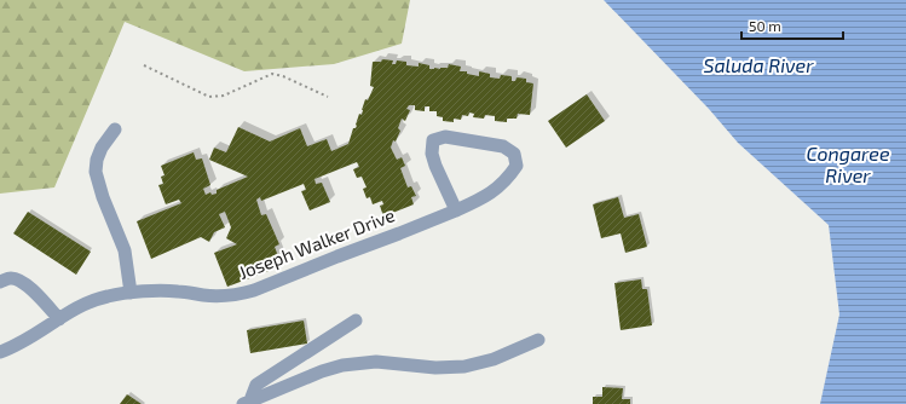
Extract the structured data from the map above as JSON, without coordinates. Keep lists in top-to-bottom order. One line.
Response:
{"streets":{"street":["Joseph Walker Drive"]},"water":["Saluda River","Congaree River"],"scale_bar":"50 m"}
